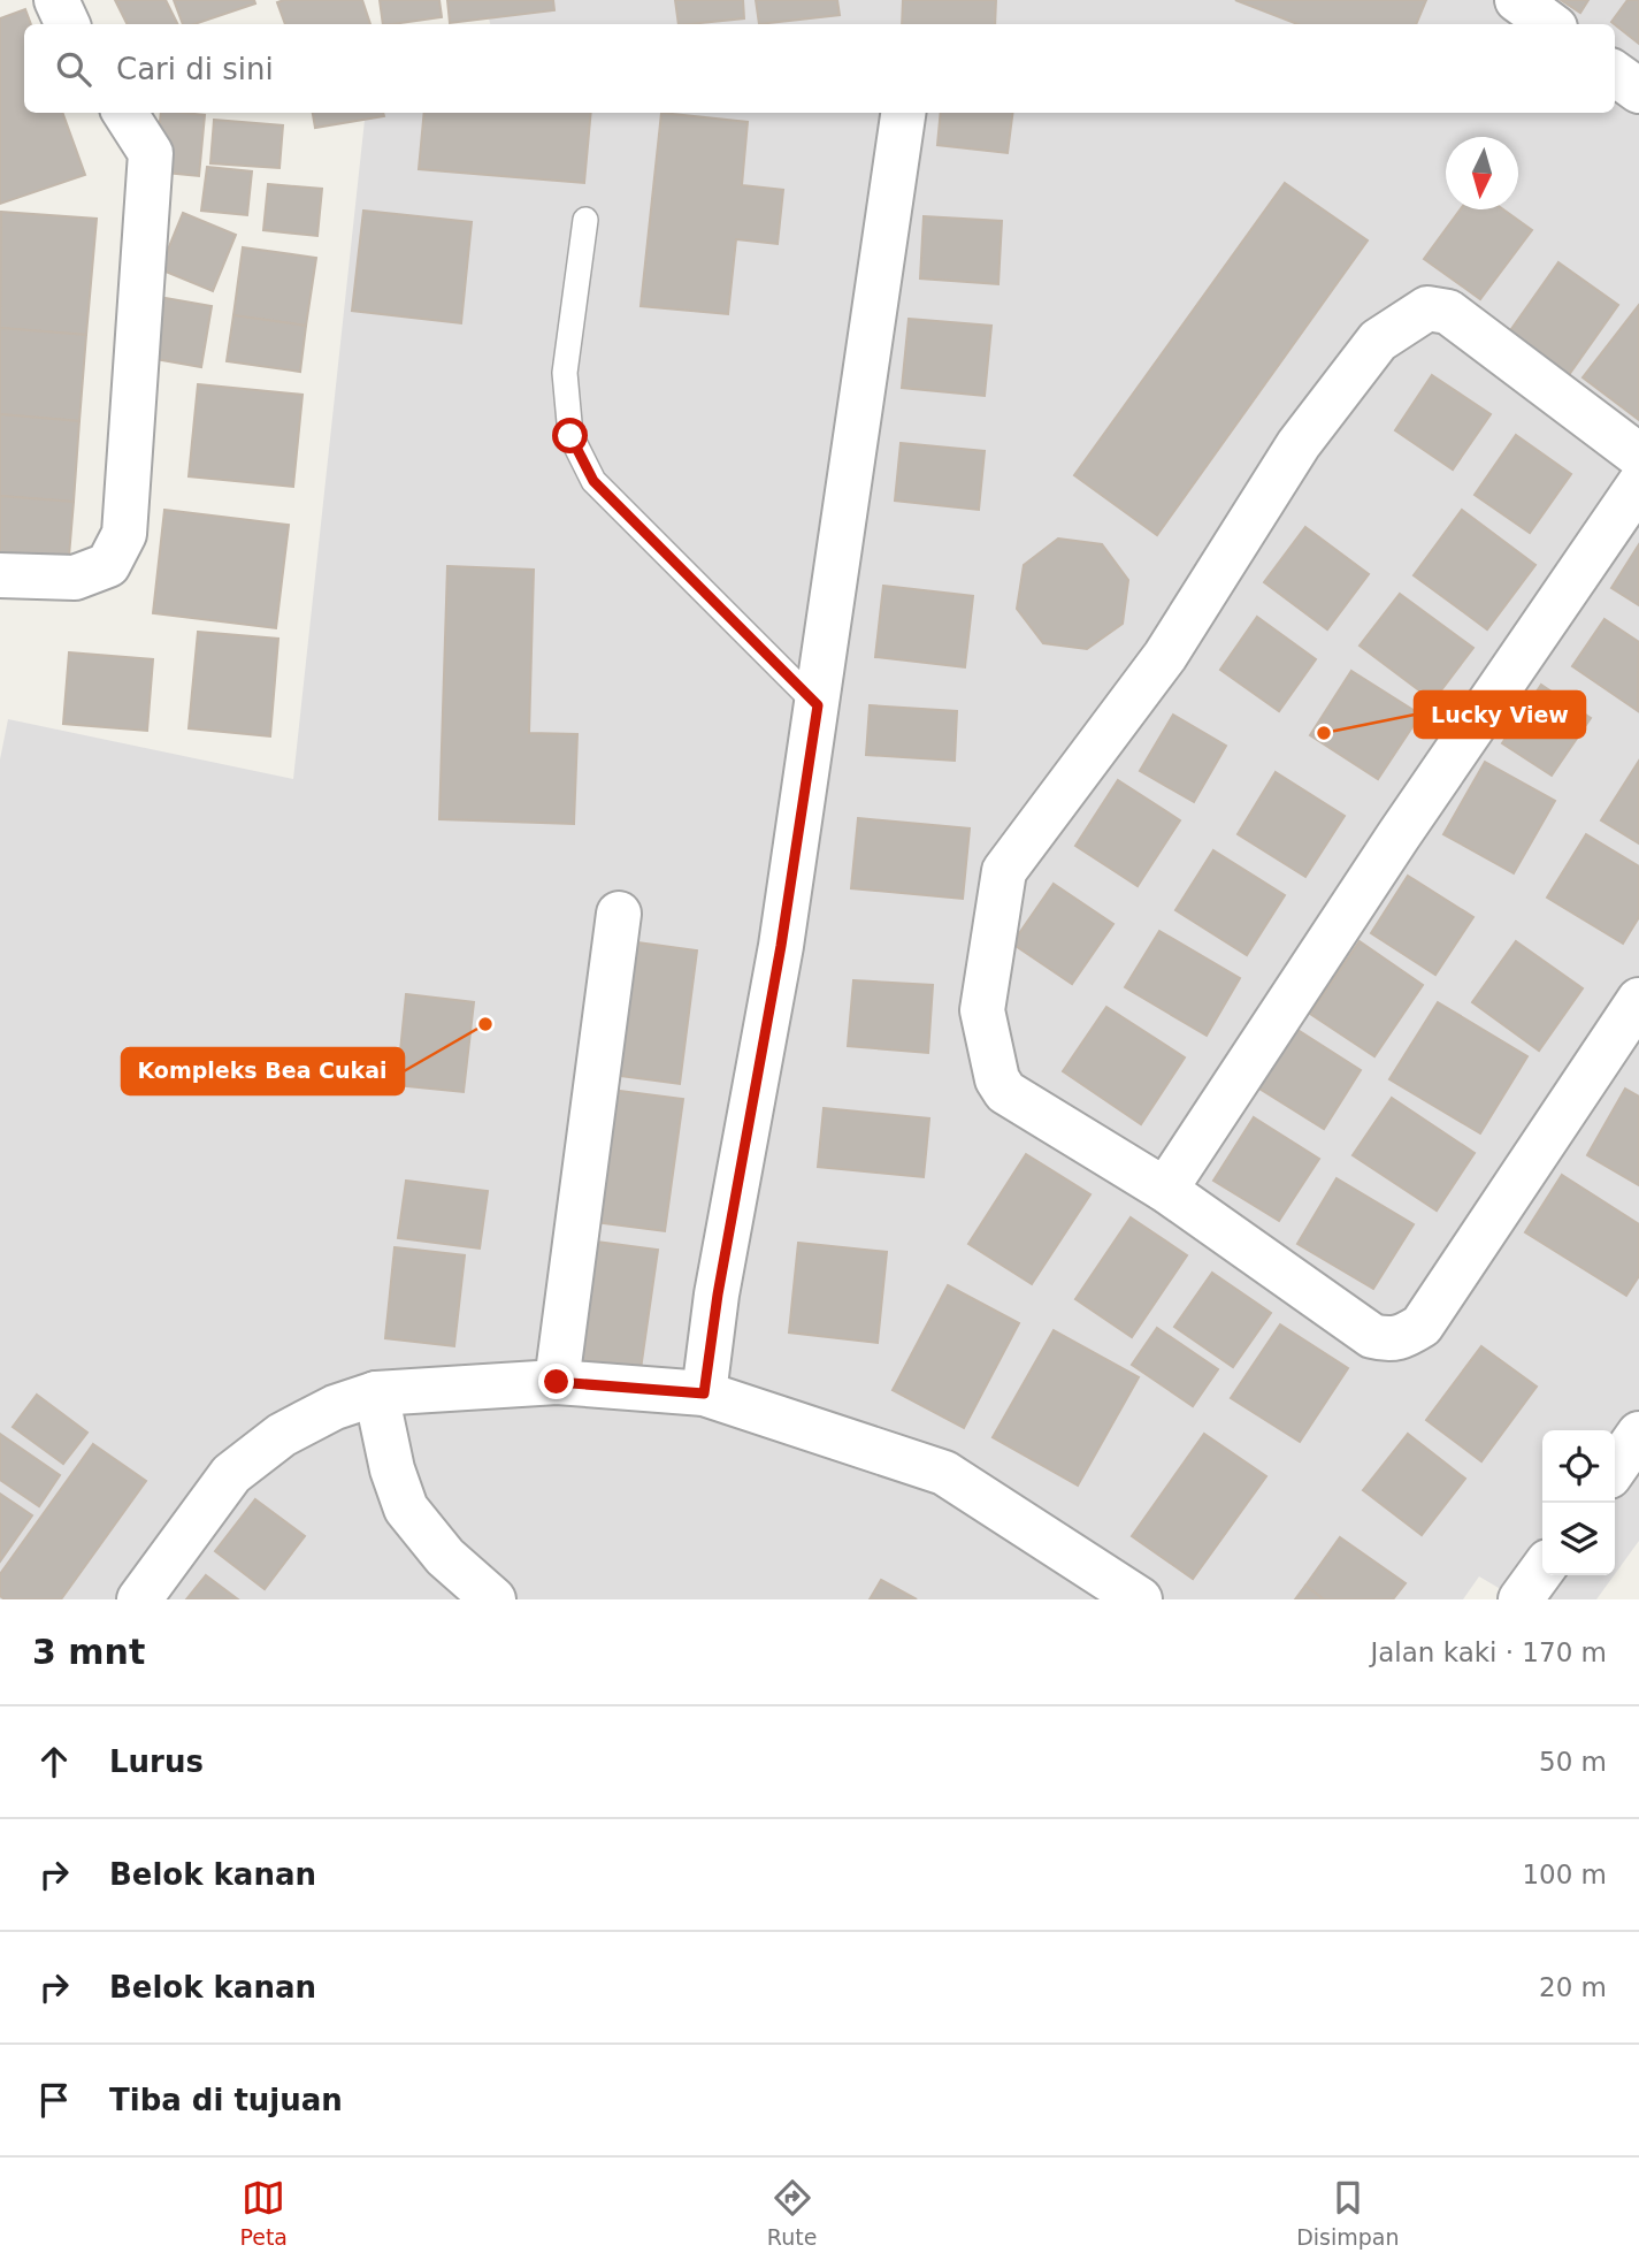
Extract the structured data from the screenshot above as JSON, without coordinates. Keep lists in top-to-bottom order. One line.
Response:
{"places":["Lucky View","Kompleks Bea Cukai"],"north":"bottom","page":{"search":"Cari di sini","heading":["3 mnt","Jalan kaki · 170 m"],"list":[["Lurus","50 m"],["Belok kanan","100 m"],["Belok kanan","20 m"],"Tiba di tujuan"],"nav":["Peta","Rute","Disimpan"]}}
